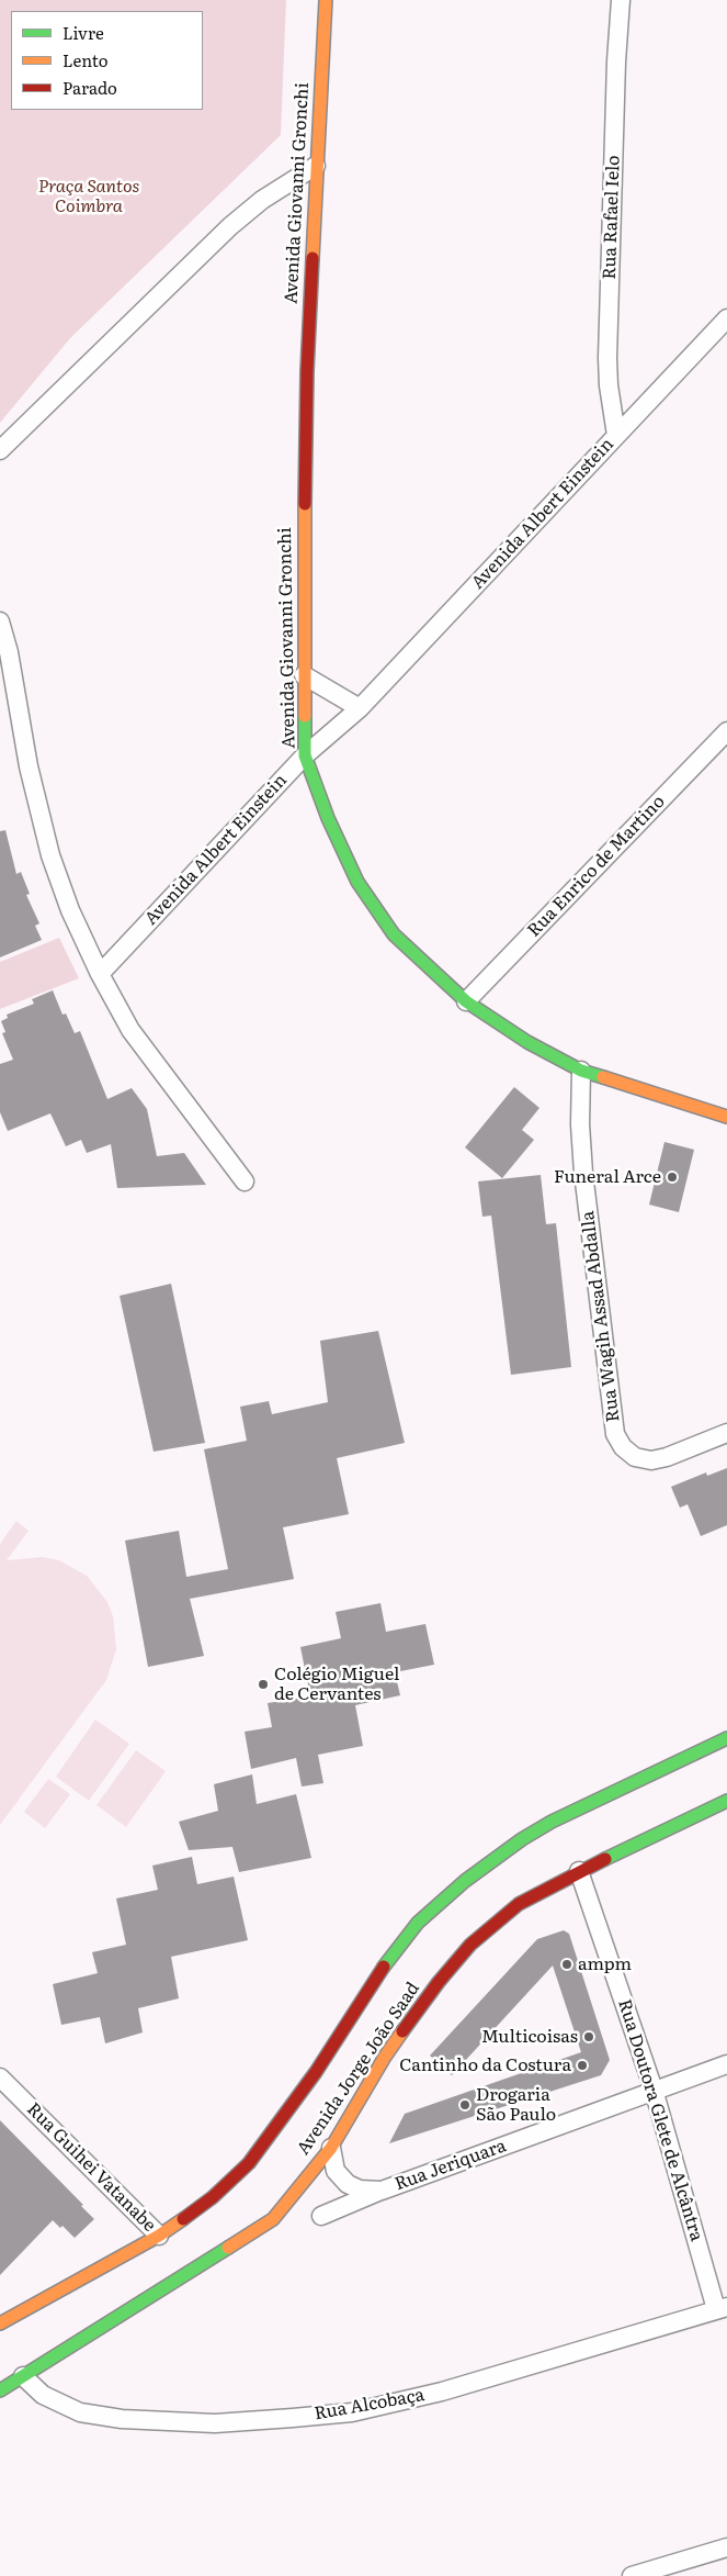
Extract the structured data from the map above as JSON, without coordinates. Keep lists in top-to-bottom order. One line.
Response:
{"streets":{"main road":["Avenida Giovanni Gronchi","Avenida Jorge João Saad"],"street":["Rua Rafael Ielo","Avenida Albert Einstein","Rua Enrico de Martino","Rua Wagih Assad Abdalla","Rua Doutora Glete de Alcântra","Rua Jeriquara","Rua Guihei Vatanabe","Rua Alcobaça"]},"crossings":[["Avenida Giovanni Gronchi","Avenida Albert Einstein"],["Avenida Giovanni Gronchi","Rua Enrico de Martino"],["Avenida Giovanni Gronchi","Rua Wagih Assad Abdalla"],["Rua Rafael Ielo","Avenida Albert Einstein"],["Avenida Jorge João Saad","Rua Doutora Glete de Alcântra"],["Avenida Jorge João Saad","Rua Jeriquara"],["Avenida Jorge João Saad","Rua Guihei Vatanabe"],["Avenida Jorge João Saad","Rua Alcobaça"],["Rua Doutora Glete de Alcântra","Rua Jeriquara"],["Rua Doutora Glete de Alcântra","Rua Alcobaça"]],"parks":["Praça Santos Coimbra"],"places":["Funeral Arce","Colégio Miguel de Cervantes","ampm","Multicoisas","Cantinho da Costura","Drogaria São Paulo"],"legend":["Livre","Lento","Parado"]}
